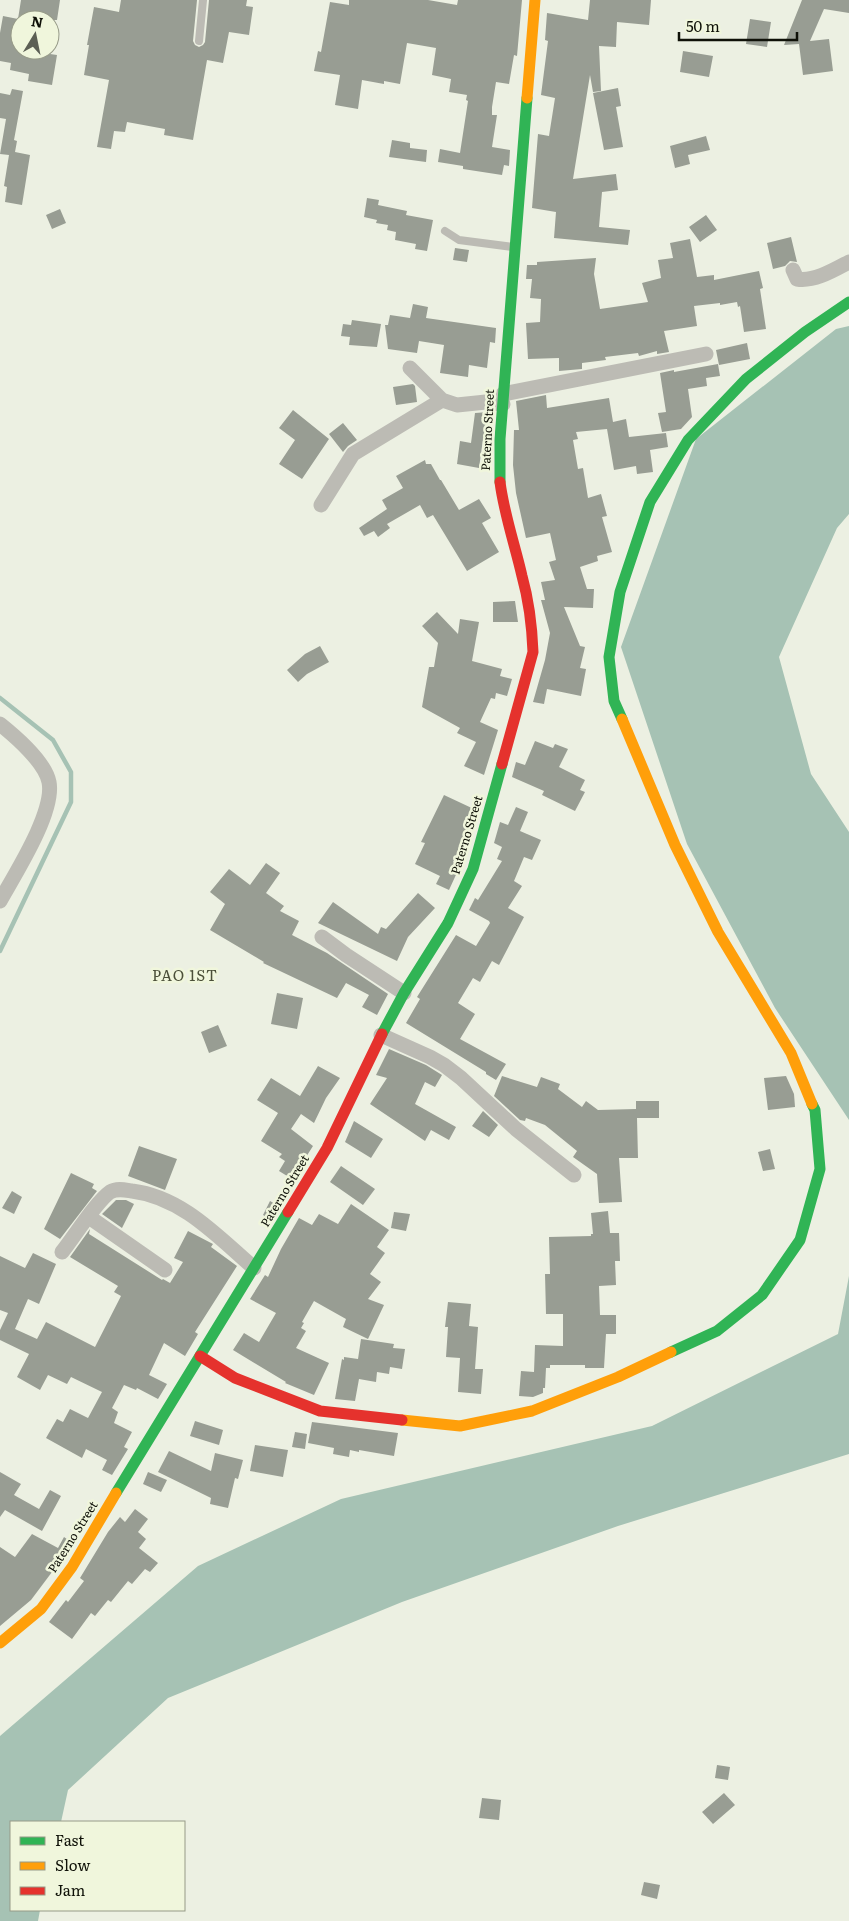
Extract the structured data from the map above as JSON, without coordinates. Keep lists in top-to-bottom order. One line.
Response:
{"streets":{"street":["Paterno Street"]},"districts":["PAO 1ST"],"legend":["Fast","Slow","Jam"],"scale_bar":"50 m","north":"top"}
